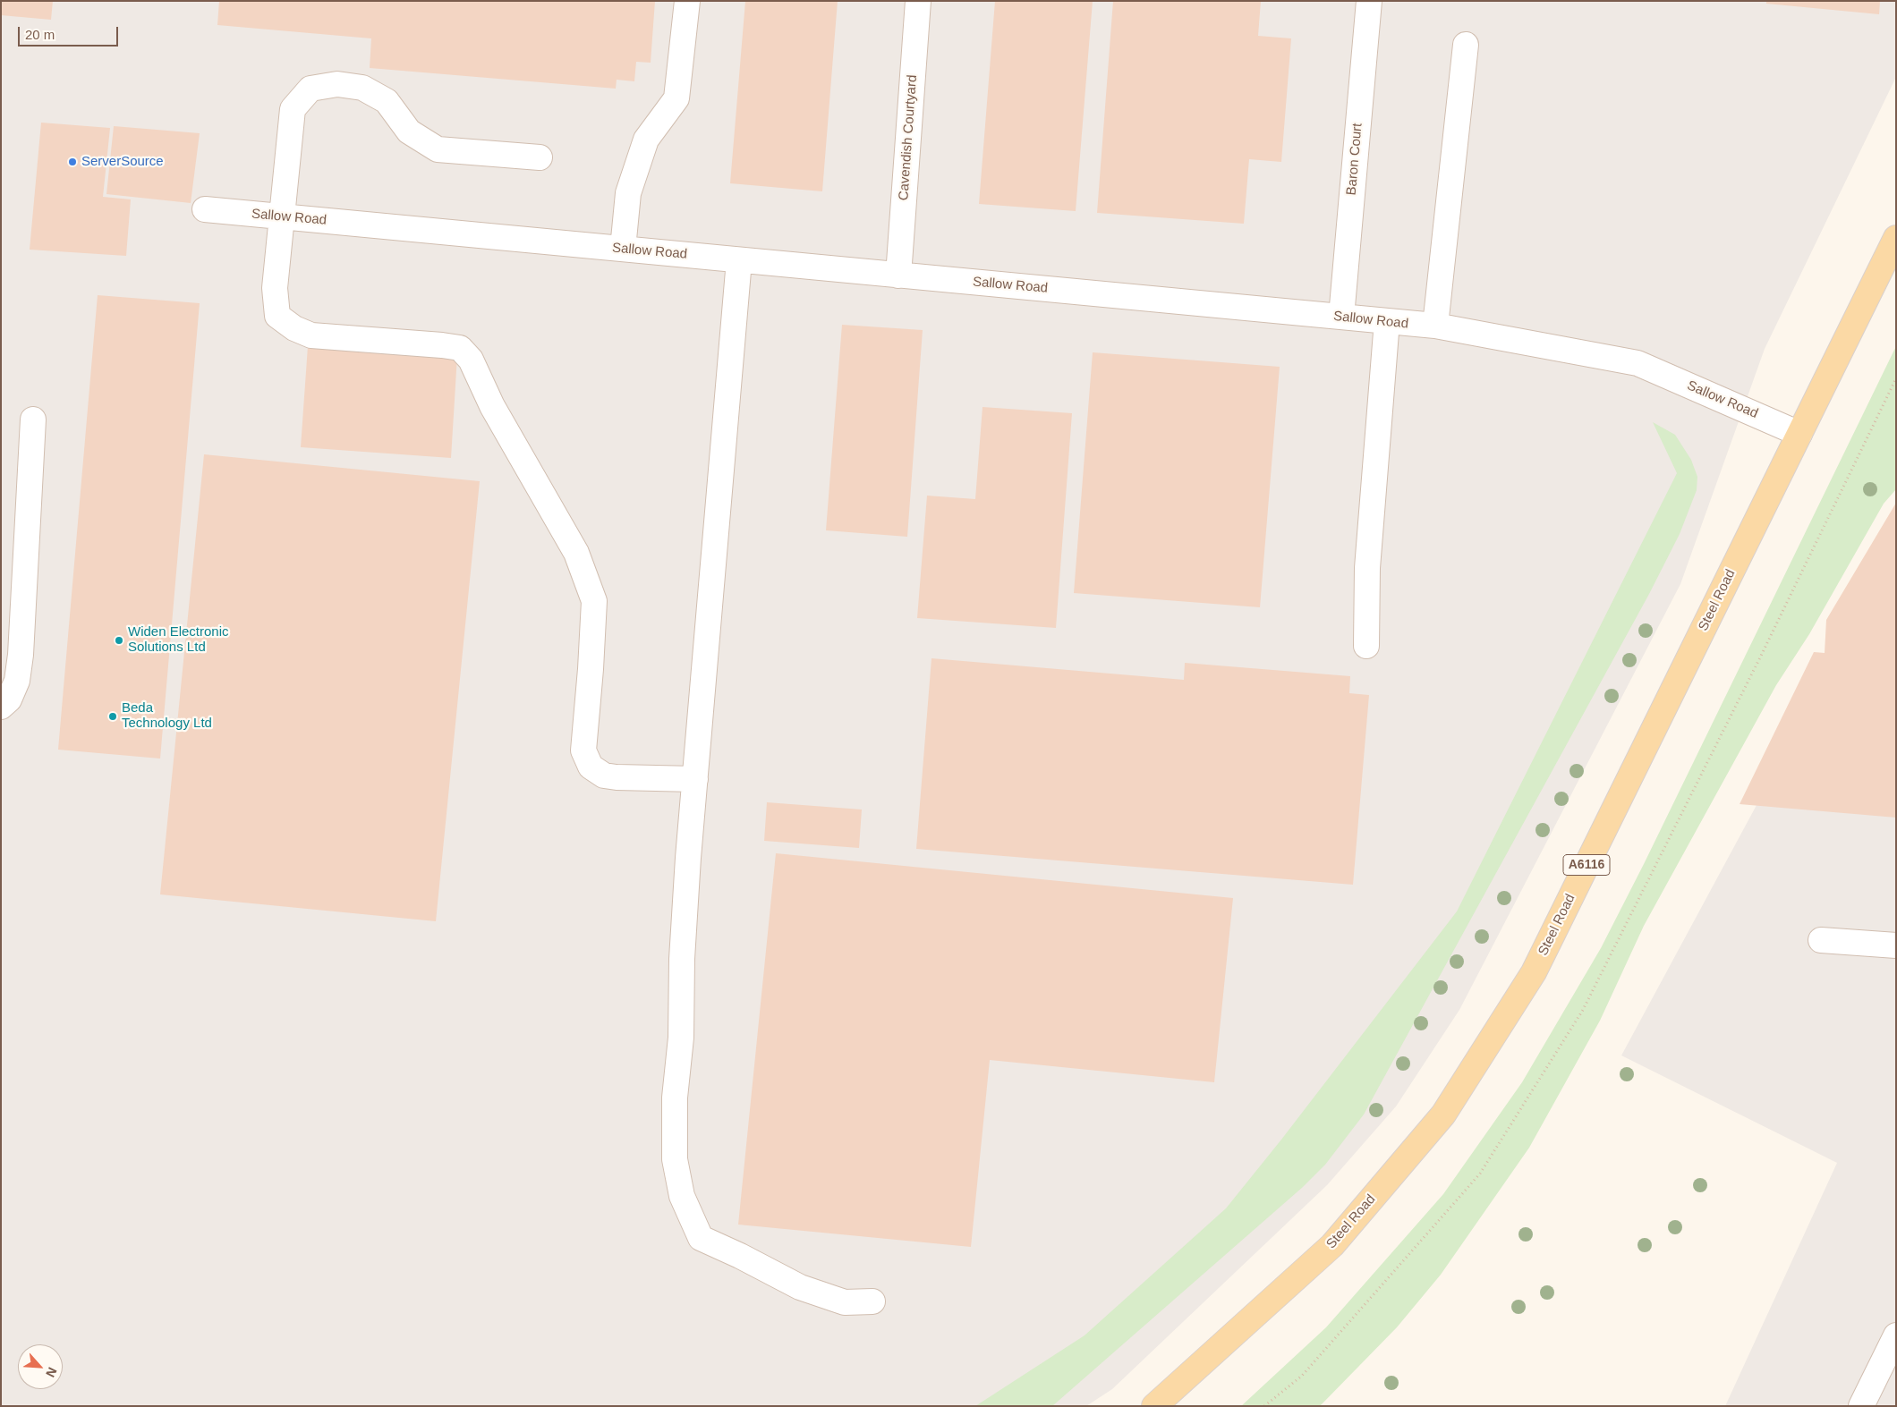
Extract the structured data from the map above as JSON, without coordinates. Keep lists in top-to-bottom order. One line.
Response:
{"streets":{"main road":["Steel Road","A6116"],"street":["Cavendish Courtyard","Baron Court","Sallow Road"]},"crossings":[["Cavendish Courtyard","Sallow Road"],["Baron Court","Sallow Road"],["Sallow Road","Steel Road"]],"places":["ServerSource","Widen Electronic Solutions Ltd","Beda Technology Ltd"],"scale_bar":"20 m","north":"bottom right"}
